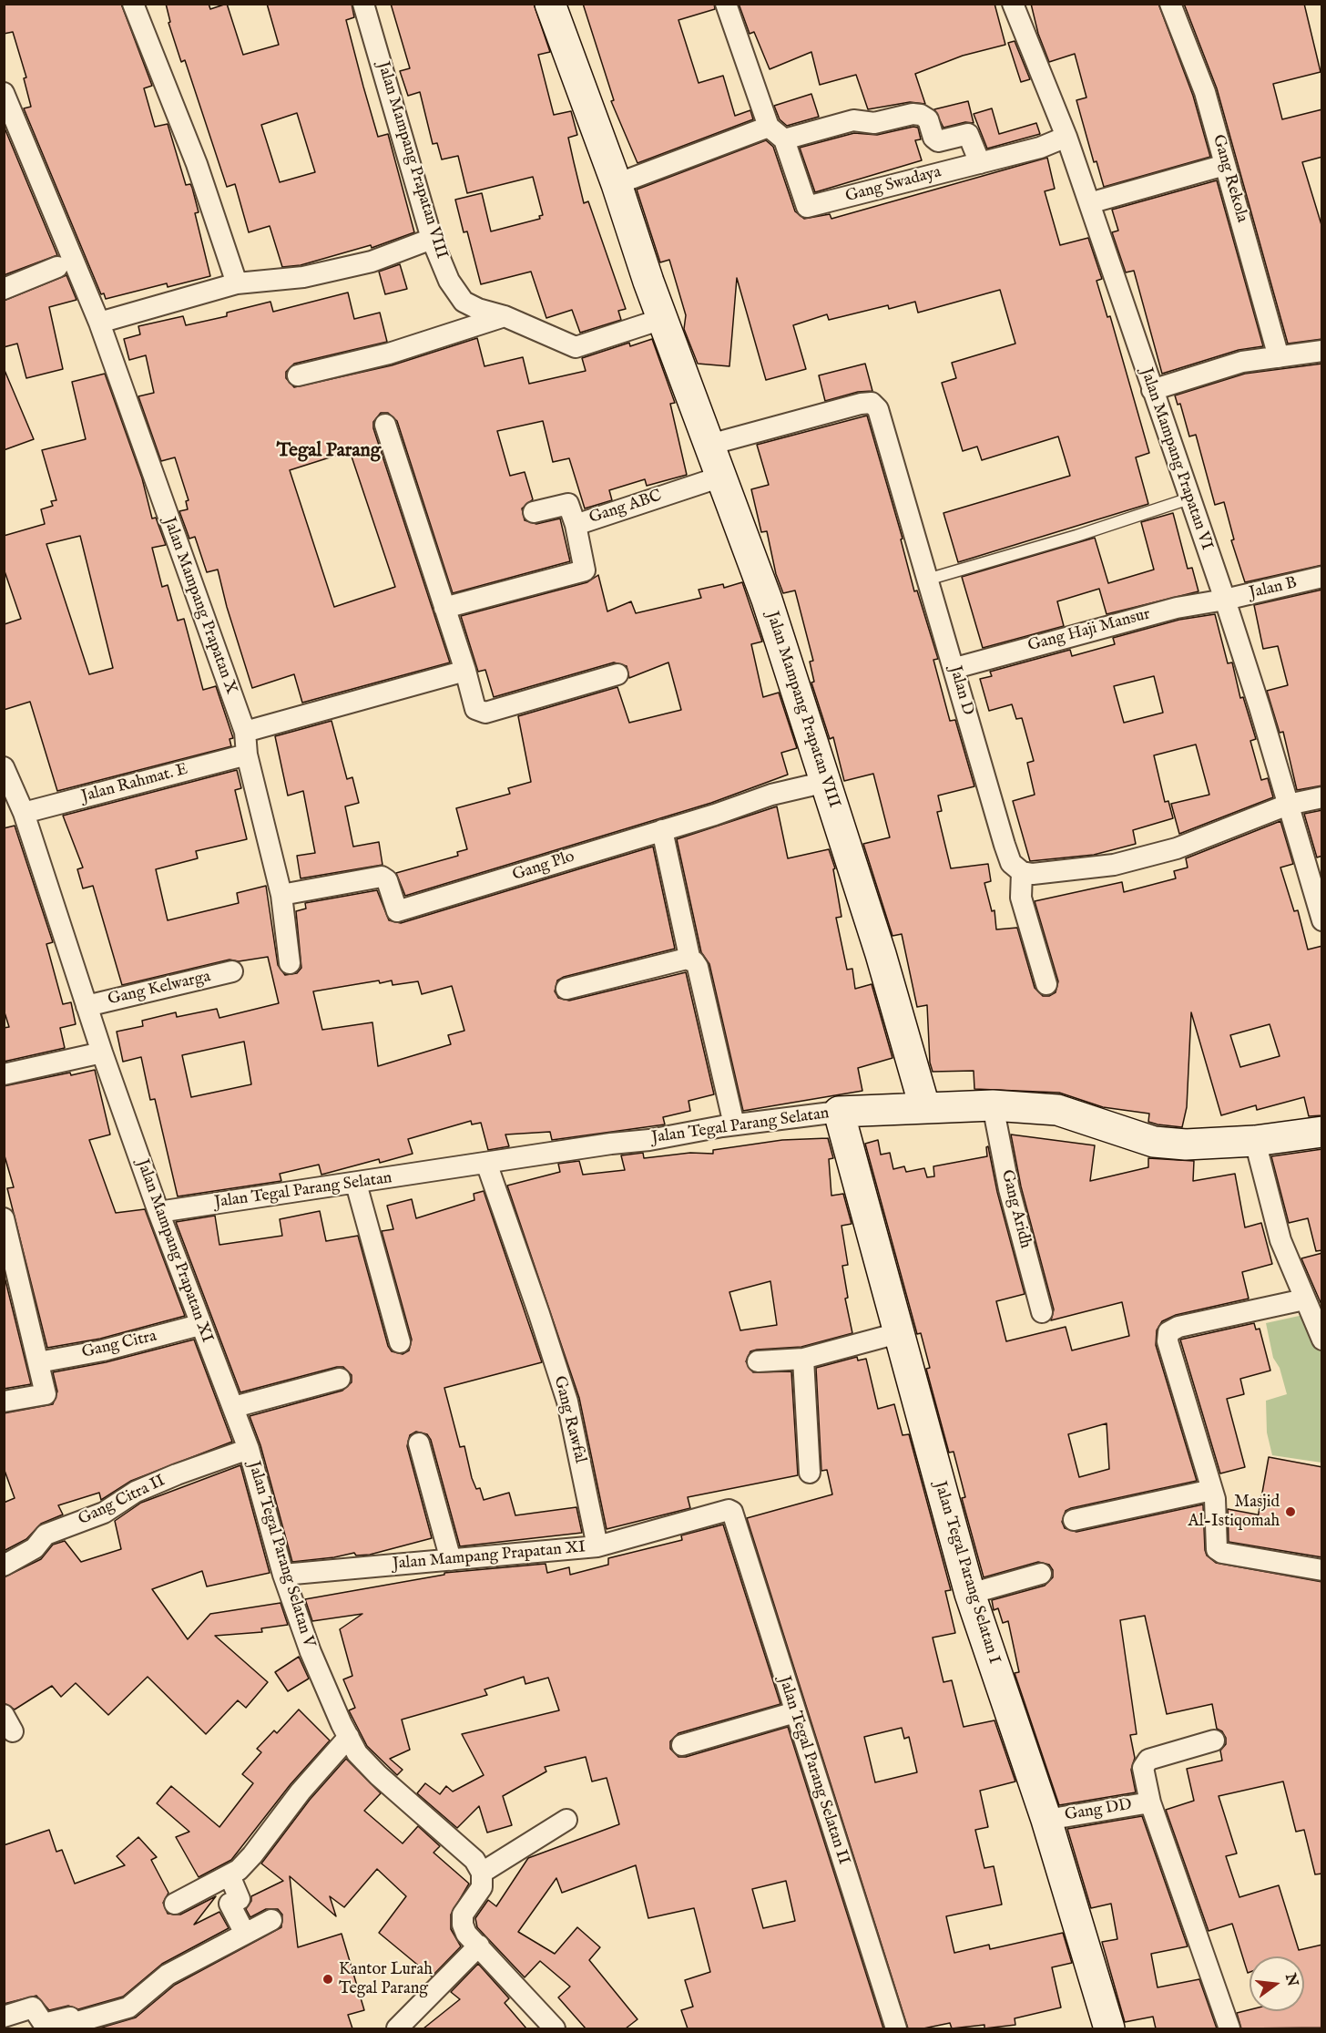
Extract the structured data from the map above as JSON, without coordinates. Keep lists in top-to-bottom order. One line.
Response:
{"streets":{"street":["Jalan Mampang Prapatan VIII","Gang Rekola","Gang Swadaya","Jalan Mampang Prapatan VI","Gang ABC","Jalan B","Jalan Mampang Prapatan X","Gang Haji Mansur","Jalan D","Jalan Rahmat. E","Gang Plo","Gang Kelwarga","Jalan Tegal Parang Selatan","Gang Aridh","Jalan Mampang Prapatan XI","Gang Citra","Gang Rawfal","Gang Citra II","Jalan Tegal Parang Selatan V","Jalan Tegal Parang Selatan I","Jalan Tegal Parang Selatan II","Gang DD"]},"crossings":[["Jalan Mampang Prapatan VIII","Gang ABC"],["Jalan Mampang Prapatan VIII","Jalan D"],["Jalan Mampang Prapatan VIII","Gang Plo"],["Jalan Mampang Prapatan VIII","Jalan Tegal Parang Selatan"],["Gang Swadaya","Jalan Mampang Prapatan VI"],["Jalan Mampang Prapatan VI","Jalan B"],["Jalan Mampang Prapatan VI","Gang Haji Mansur"],["Jalan B","Gang Haji Mansur"],["Jalan Mampang Prapatan X","Jalan Rahmat. E"],["Jalan Mampang Prapatan X","Gang Plo"],["Gang Haji Mansur","Jalan D"],["Jalan Rahmat. E","Jalan Mampang Prapatan XI"],["Gang Kelwarga","Jalan Mampang Prapatan XI"],["Jalan Tegal Parang Selatan","Gang Aridh"],["Jalan Tegal Parang Selatan","Jalan Mampang Prapatan XI"],["Jalan Tegal Parang Selatan","Gang Rawfal"],["Jalan Tegal Parang Selatan","Jalan Tegal Parang Selatan I"],["Jalan Mampang Prapatan XI","Gang Citra"],["Jalan Mampang Prapatan XI","Gang Rawfal"],["Jalan Mampang Prapatan XI","Gang Citra II"],["Jalan Mampang Prapatan XI","Jalan Tegal Parang Selatan V"],["Jalan Mampang Prapatan XI","Jalan Tegal Parang Selatan II"],["Gang Rawfal","Jalan Tegal Parang Selatan II"],["Gang Citra II","Jalan Tegal Parang Selatan V"],["Jalan Tegal Parang Selatan I","Gang DD"]],"districts":["Tegal Parang"],"places":["Masjid Al-Istiqomah","Kantor Lurah Tegal Parang"],"north":"right"}
